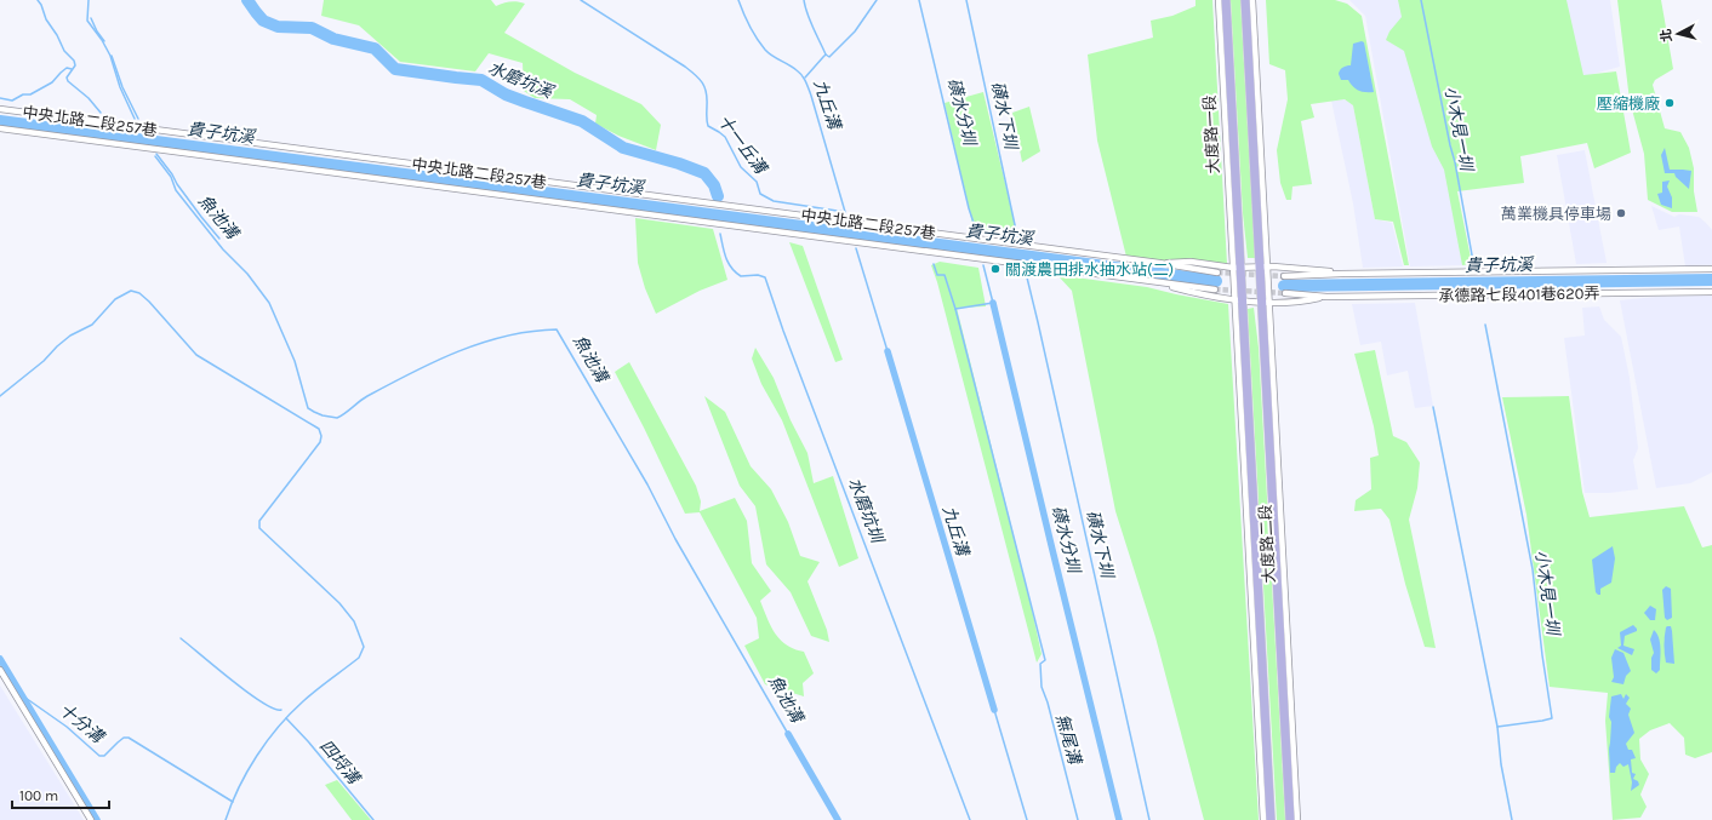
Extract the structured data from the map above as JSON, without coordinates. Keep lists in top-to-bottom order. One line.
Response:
{"streets":{"main road":["大度路一段","大度路二段"],"street":["中央北路二段257巷","承德路七段401巷620弄"]},"crossings":[["中央北路二段257巷","大度路一段"],["中央北路二段257巷","承德路七段401巷620弄"],["中央北路二段257巷","大度路二段"],["大度路一段","大度路二段"],["承德路七段401巷620弄","大度路二段"]],"water":["水磨坑溪","九丘溝","磺水分圳","磺水下圳","小木見一圳","貴子坑溪","十一丘溝","魚池溝","水磨坑圳","十分溝","無尾溝","四埒溝"],"places":["壓縮機廠","萬業機具停車場","關渡農田排水抽水站(二)"],"scale_bar":"100 m","north":"left"}
